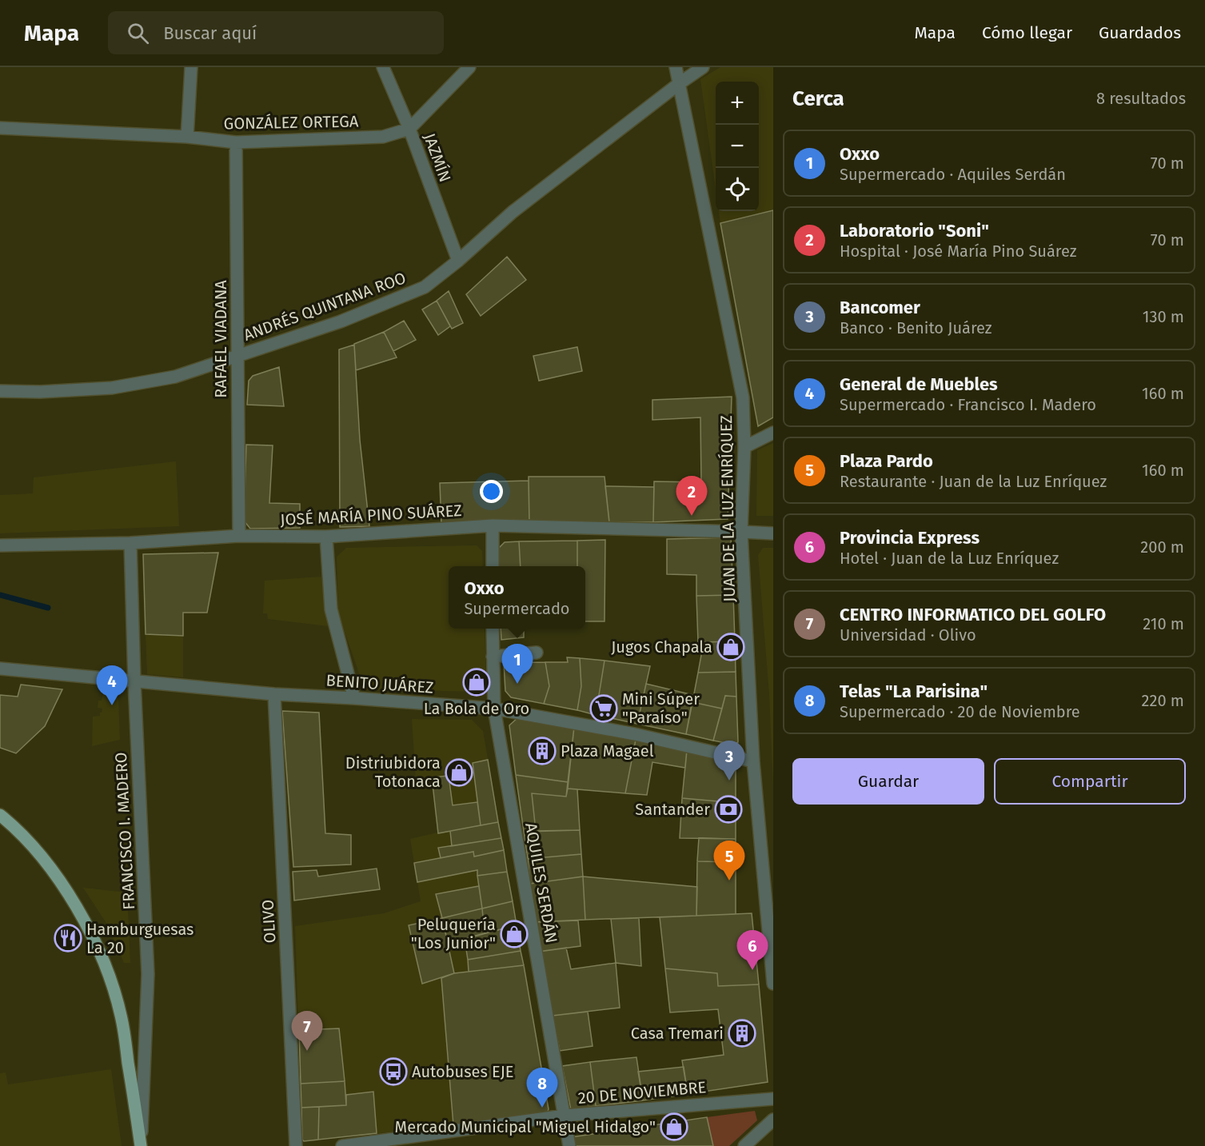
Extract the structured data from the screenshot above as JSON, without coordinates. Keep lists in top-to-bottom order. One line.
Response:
{"streets":{"street":["GONZÁLEZ ORTEGA","JAZMÍN","ANDRÉS QUINTANA ROO","RAFAEL VIADANA","JUAN DE LA LUZ ENRÍQUEZ","JOSÉ MARÍA PINO SUÁREZ","BENITO JUÁREZ","FRANCISCO I. MADERO","AQUILES SERDÁN","OLIVO","20 DE NOVIEMBRE"]},"crossings":[["GONZÁLEZ ORTEGA","JAZMÍN"],["GONZÁLEZ ORTEGA","RAFAEL VIADANA"],["JAZMÍN","ANDRÉS QUINTANA ROO"],["ANDRÉS QUINTANA ROO","RAFAEL VIADANA"],["ANDRÉS QUINTANA ROO","JUAN DE LA LUZ ENRÍQUEZ"],["RAFAEL VIADANA","JOSÉ MARÍA PINO SUÁREZ"],["JUAN DE LA LUZ ENRÍQUEZ","JOSÉ MARÍA PINO SUÁREZ"],["JUAN DE LA LUZ ENRÍQUEZ","BENITO JUÁREZ"],["JOSÉ MARÍA PINO SUÁREZ","FRANCISCO I. MADERO"],["BENITO JUÁREZ","FRANCISCO I. MADERO"],["BENITO JUÁREZ","AQUILES SERDÁN"],["BENITO JUÁREZ","OLIVO"],["AQUILES SERDÁN","20 DE NOVIEMBRE"]],"places":{"shop":["Jugos Chapala","La Bola de Oro","Distriubidora Totonaca","Peluquería \"Los Junior\"","Mercado Municipal \"Miguel Hidalgo\""],"supermarket":["Mini Súper \"Paraíso\""],"building":["Plaza Magael","Casa Tremari"],"bank":["Santander"],"restaurant":["Hamburguesas La 20"],"bus stop":["Autobuses EJE"]},"page":{"header":"Mapa","search":"Buscar aquí","nav":["Mapa","Cómo llegar","Guardados"],"heading":["Cerca","8 resultados"],"map_buttons":["+","−"],"list":[{"mark":"1","name":"Oxxo","note":"Supermercado · Aquiles Serdán","value":"70 m"},{"mark":"2","name":"Laboratorio \"Soni\"","note":"Hospital · José María Pino Suárez","value":"70 m"},{"mark":"3","name":"Bancomer","note":"Banco · Benito Juárez","value":"130 m"},{"mark":"4","name":"General de Muebles","note":"Supermercado · Francisco I. Madero","value":"160 m"},{"mark":"5","name":"Plaza Pardo","note":"Restaurante · Juan de la Luz Enríquez","value":"160 m"},{"mark":"6","name":"Provincia Express","note":"Hotel · Juan de la Luz Enríquez","value":"200 m"},{"mark":"7","name":"CENTRO INFORMATICO DEL GOLFO","note":"Universidad · Olivo","value":"210 m"},{"mark":"8","name":"Telas \"La Parisina\"","note":"Supermercado · 20 de Noviembre","value":"220 m"}],"pins":["2","1","4","3","5","6","7","8"],"popup":["Oxxo","Supermercado"],"buttons":["Guardar","Compartir"]}}
